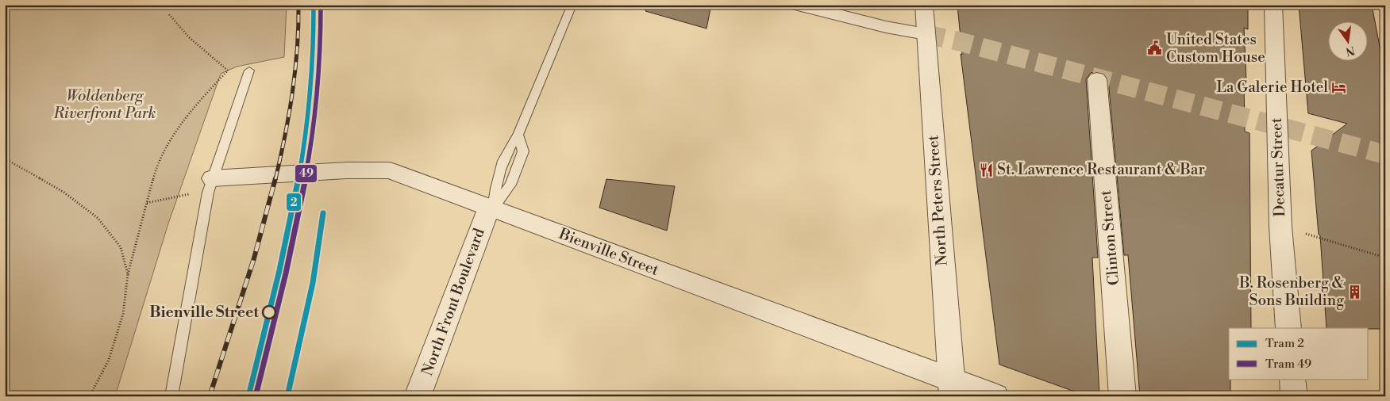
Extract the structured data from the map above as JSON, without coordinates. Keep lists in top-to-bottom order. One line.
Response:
{"streets":{"street":["Decatur Street","North Peters Street","Clinton Street","Bienville Street","North Front Boulevard"]},"crossings":[["North Peters Street","Bienville Street"],["Bienville Street","North Front Boulevard"]],"parks":["Woldenberg Riverfront Park"],"places":{"public building":["United States Custom House"],"hotel":["La Galerie Hotel"],"restaurant":["St. Lawrence Restaurant & Bar"],"building":["B. Rosenberg & Sons Building"],"other":["Bienville Street"]},"lines":["tram line 2","tram line 49"],"legend":["Tram 2","Tram 49"],"north":"bottom"}
